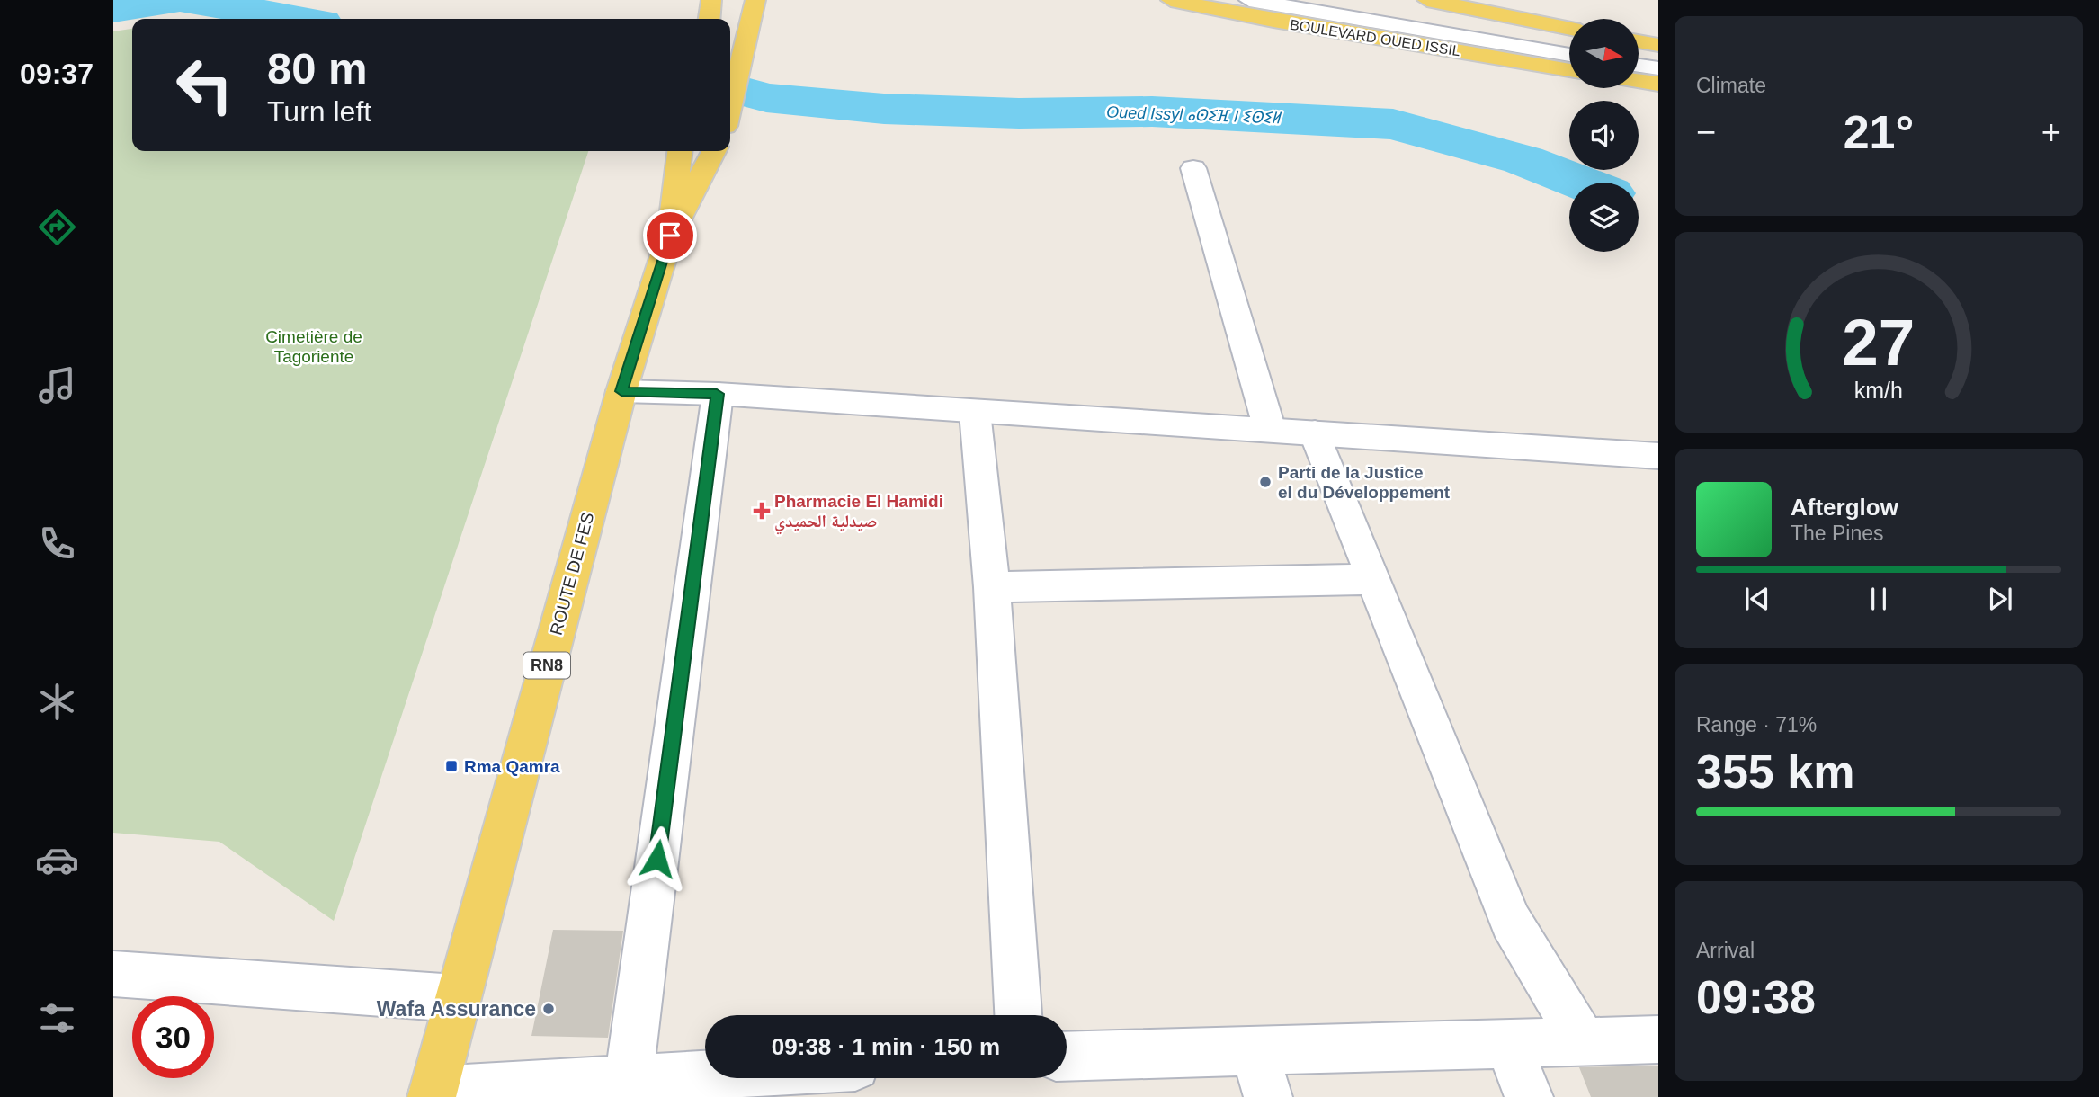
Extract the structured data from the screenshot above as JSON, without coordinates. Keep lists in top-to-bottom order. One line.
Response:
{"streets":{"main road":["BOULEVARD OUED ISSIL","ROUTE DE FES","RN8"]},"water":["Oued Issyl ⴰⵙⵉⴼ ⵏ ⵉⵙⵉⵍ"],"parks":["Cimetière de Tagoriente"],"places":{"other":["Parti de la Justice el du Développement","Wafa Assurance"],"health":["Pharmacie El Hamidi صيدلية الحميدي"],"transit":["Rma Qamra"]},"north":"right","page":{"tabs":"09:37","tile":["Climate",["Range · 71%","355 km"],["Arrival","09:38"]],"turn":["80 m","Turn left"],"heat":["−","21°","+"],"song":["Afterglow","The Pines"],"limit":"30","trip":"09:38 · 1 min · 150 m","gauge":["27","km/h"]}}
